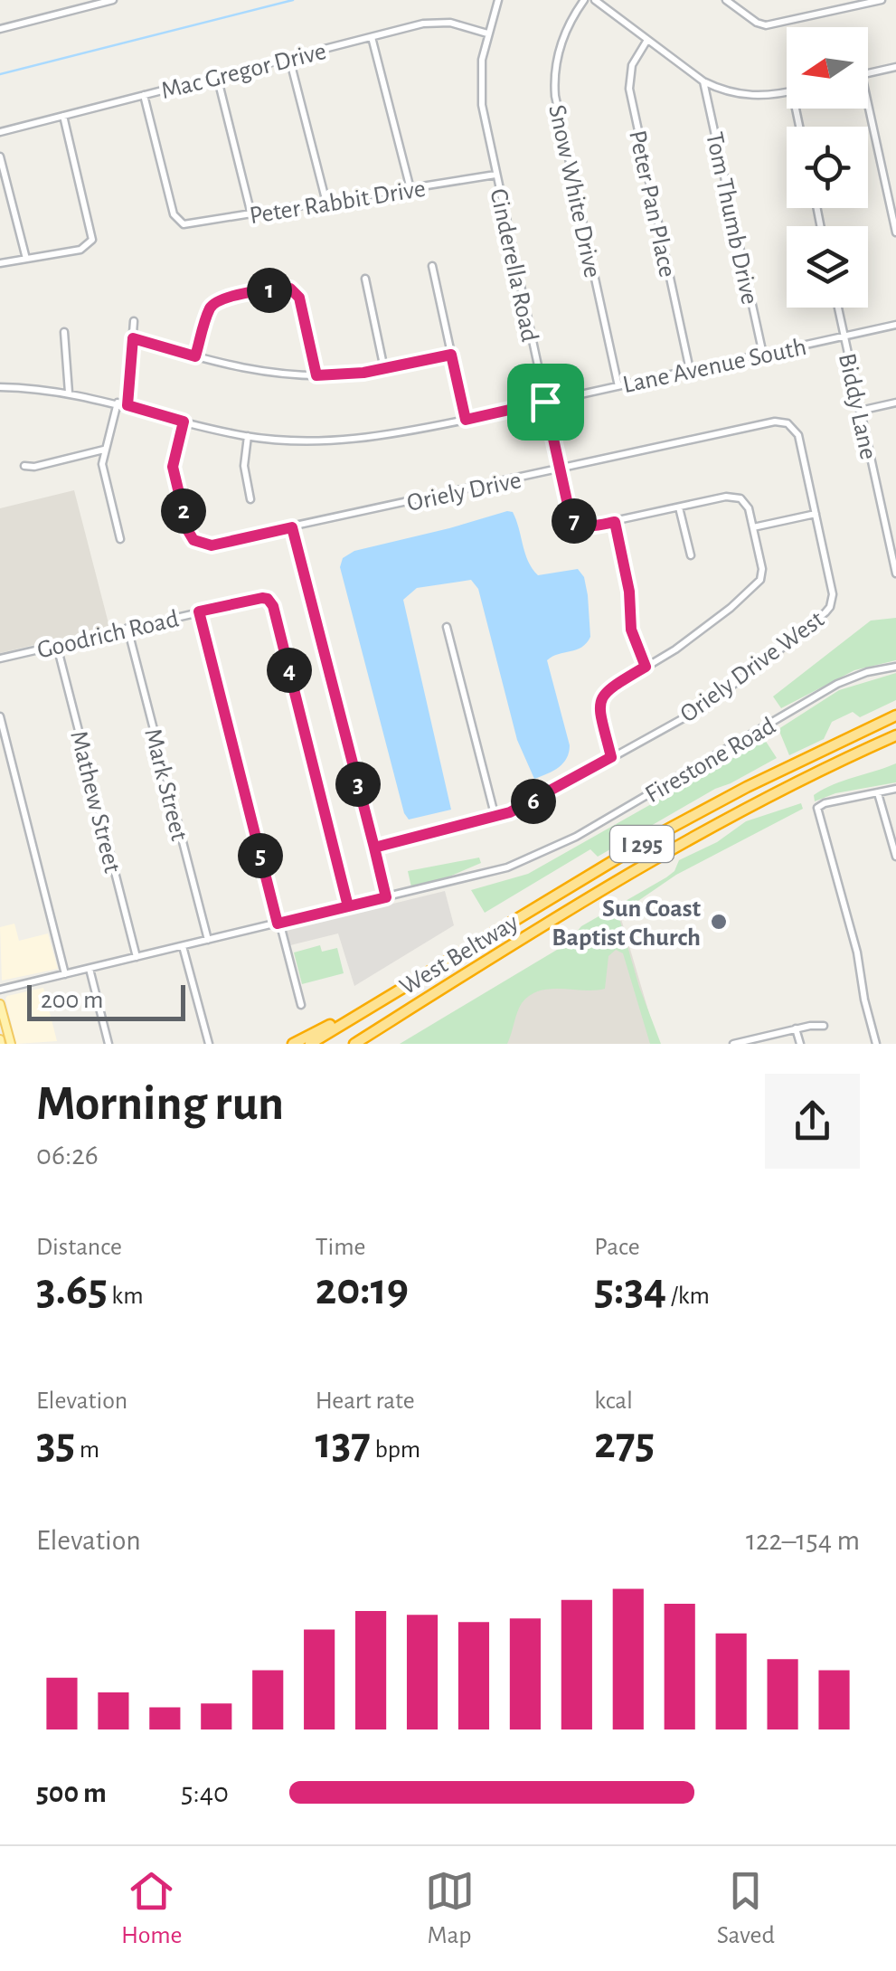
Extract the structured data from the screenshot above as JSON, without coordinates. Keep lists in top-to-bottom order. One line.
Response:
{"streets":{"highway":["I 295","West Beltway"],"street":["Mac Gregor Drive","Snow White Drive","Peter Rabbit Drive","Peter Pan Place","Tom Thumb Drive","Cinderella Road","Lane Avenue South","Biddy Lane","Oriely Drive","Goodrich Road","Oriely Drive West","Firestone Road","Mark Street","Mathew Street"]},"crossings":[["Mac Gregor Drive","Peter Rabbit Drive"],["Mac Gregor Drive","Cinderella Road"],["Snow White Drive","Lane Avenue South"],["Peter Rabbit Drive","Cinderella Road"],["Peter Pan Place","Lane Avenue South"],["Tom Thumb Drive","Lane Avenue South"],["Cinderella Road","Lane Avenue South"],["Cinderella Road","Oriely Drive"],["Lane Avenue South","Biddy Lane"],["Lane Avenue South","Oriely Drive"],["Oriely Drive","Oriely Drive West"],["Goodrich Road","Firestone Road"],["Goodrich Road","Mark Street"],["Goodrich Road","Mathew Street"],["Firestone Road","Mark Street"],["Firestone Road","Mathew Street"]],"places":["Sun Coast Baptist Church"],"scale_bar":"200 m","north":"left","page":{"pins":["1","2","7","4","3","6","5"],"scale":"200 m","heading":["Morning run","06:26"],"stats":[["Distance","3.65 km"],["Time","20:19"],["Pace","5:34 /km"],["Elevation","35 m"],["Heart rate","137 bpm"],["kcal","275"]],"chart":["Elevation","122–154 m"],"list":[{"name":"500 m","note":"5:40"}],"tabs":["Home","Map","Saved"]}}
